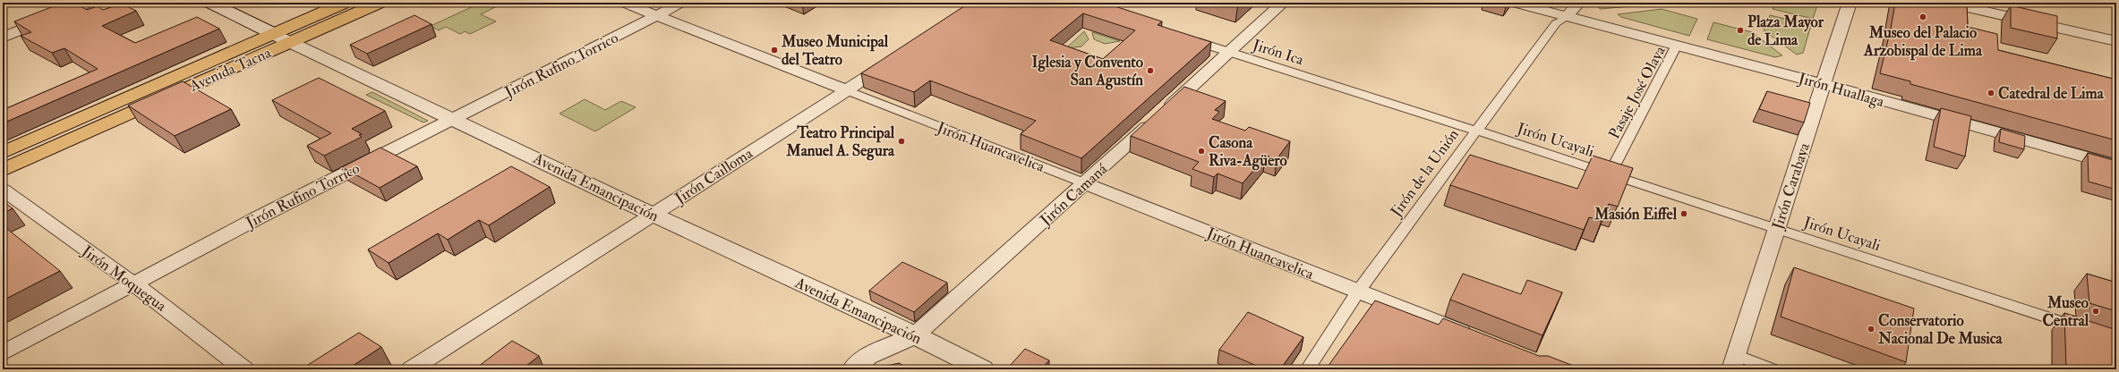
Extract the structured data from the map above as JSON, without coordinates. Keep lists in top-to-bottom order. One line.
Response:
{"streets":{"main road":["Avenida Tacna"],"street":["Jirón Ica","Jirón Rufino Torrico","Jirón Huallaga","Pasaje José Olaya","Jirón Ucayali","Jirón Huancavelica","Jirón de la Unión","Jirón Cailloma","Jirón Carabaya","Avenida Emancipación","Jirón Camaná","Jirón Moquegua"]},"crossings":[["Jirón Ica","Jirón Ucayali"],["Jirón Ica","Jirón de la Unión"],["Jirón Ica","Jirón Camaná"],["Jirón Rufino Torrico","Jirón Huancavelica"],["Jirón Rufino Torrico","Avenida Emancipación"],["Jirón Rufino Torrico","Jirón Moquegua"],["Avenida Tacna","Avenida Emancipación"],["Jirón Huallaga","Pasaje José Olaya"],["Jirón Huallaga","Jirón de la Unión"],["Jirón Huallaga","Jirón Carabaya"],["Pasaje José Olaya","Jirón Ucayali"],["Jirón Ucayali","Jirón de la Unión"],["Jirón Ucayali","Jirón Carabaya"],["Jirón Huancavelica","Jirón de la Unión"],["Jirón Huancavelica","Jirón Cailloma"],["Jirón Huancavelica","Jirón Camaná"],["Jirón Cailloma","Avenida Emancipación"],["Avenida Emancipación","Jirón Camaná"]],"places":["Museo del Palacio Arzobispal de Lima","Plaza Mayor de Lima","Museo Municipal del Teatro","Iglesia y Convento San Agustín","Catedral de Lima","Teatro Principal Manuel A. Segura","Casona Riva-Agüero","Masión Eiffel","Museo Central","Conservatorio Nacional De Musica"]}
